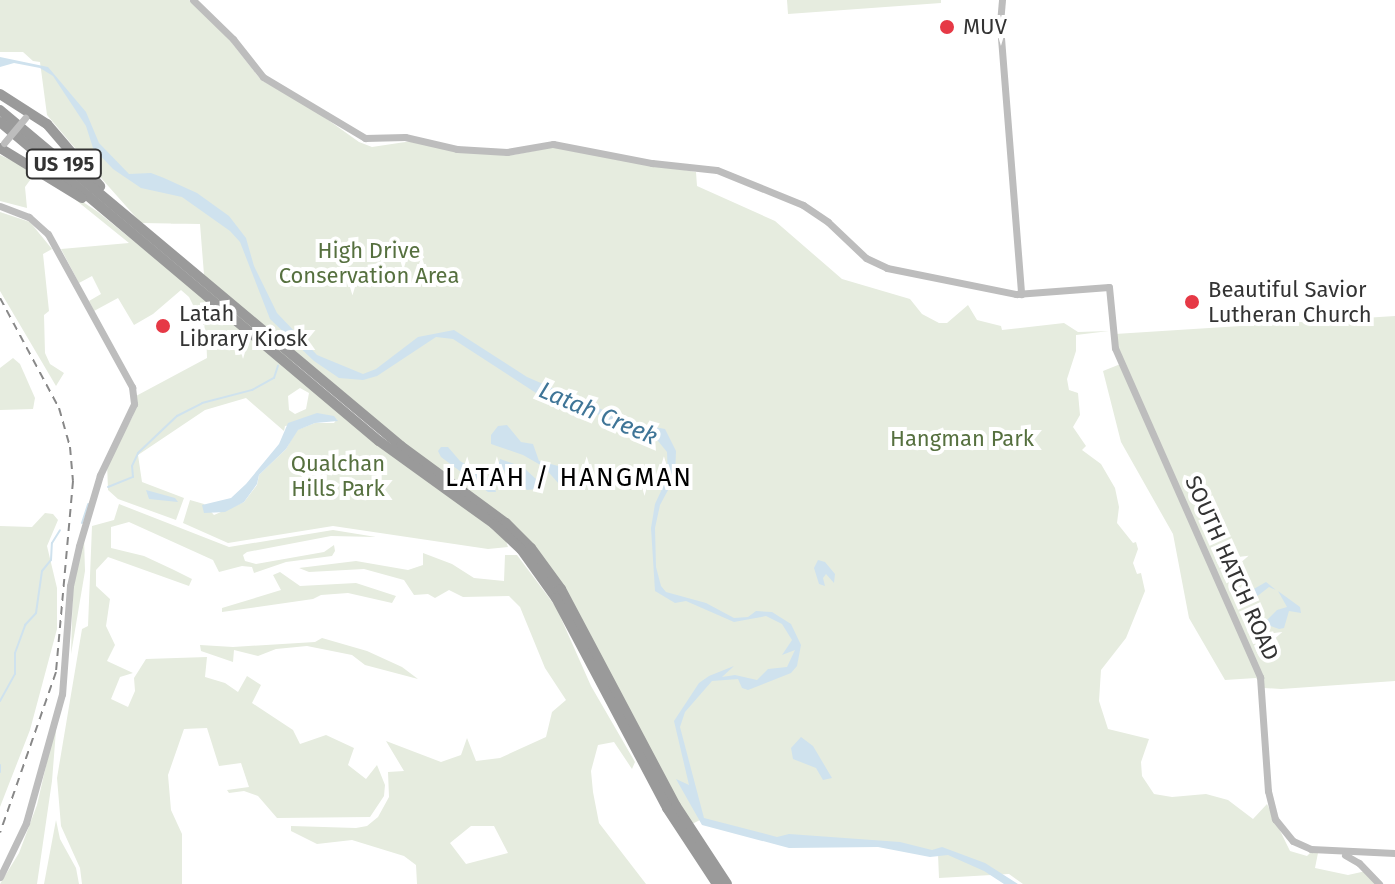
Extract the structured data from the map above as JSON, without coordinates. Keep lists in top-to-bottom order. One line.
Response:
{"streets":{"highway":["US 195"],"main road":["SOUTH HATCH ROAD"]},"districts":["LATAH / HANGMAN"],"water":["Latah Creek"],"parks":["High Drive Conservation Area","Hangman Park","Qualchan Hills Park"],"places":["MUV","Beautiful Savior Lutheran Church","Latah Library Kiosk"]}
